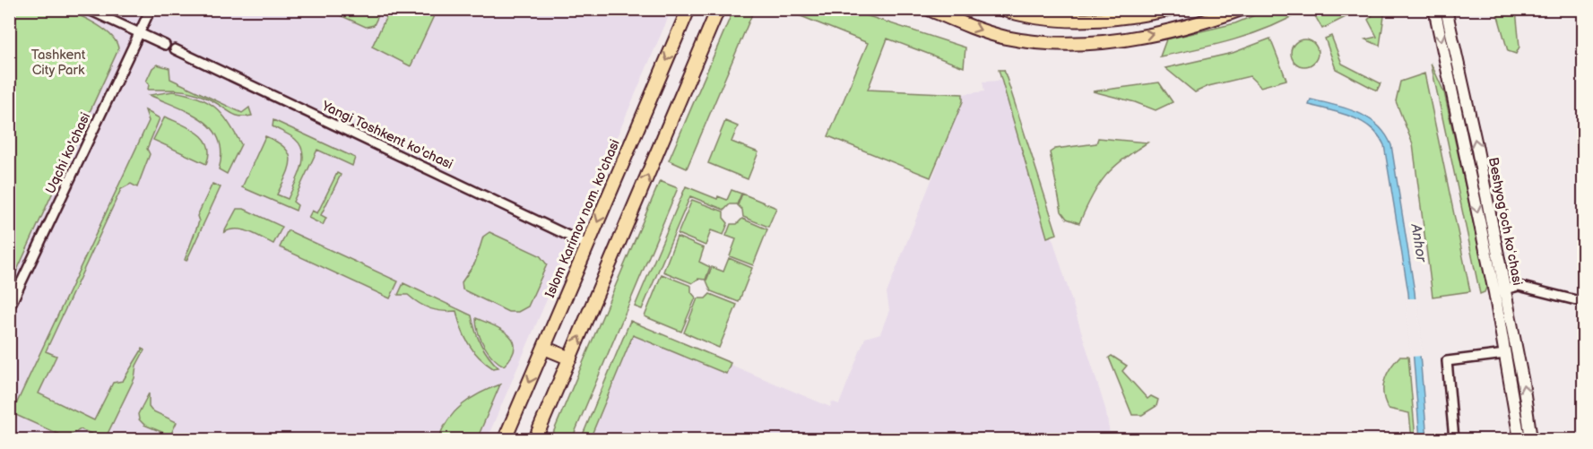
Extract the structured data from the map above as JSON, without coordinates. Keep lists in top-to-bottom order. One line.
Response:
{"streets":{"main road":["Islom Karimov nom. ko'chasi","Beshyogʻoch koʻchasi"],"street":["Yangi Toshkent ko'chasi","Uqchi ko'chasi"]},"crossings":[["Yangi Toshkent ko'chasi","Islom Karimov nom. ko'chasi"]],"water":["Anhor"],"parks":["Tashkent City Park"]}
